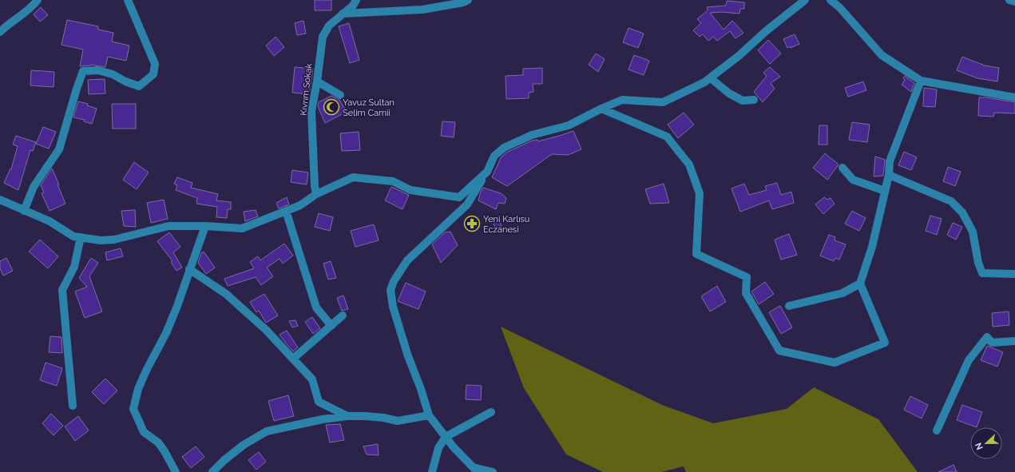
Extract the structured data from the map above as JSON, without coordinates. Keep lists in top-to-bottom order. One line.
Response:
{"streets":{"street":["Kıvrım Sokak"]},"places":{"mosque":["Yavuz Sultan Selim Camii"],"pharmacy":["Yeni Karlısu Eczanesi"]},"north":"left"}
